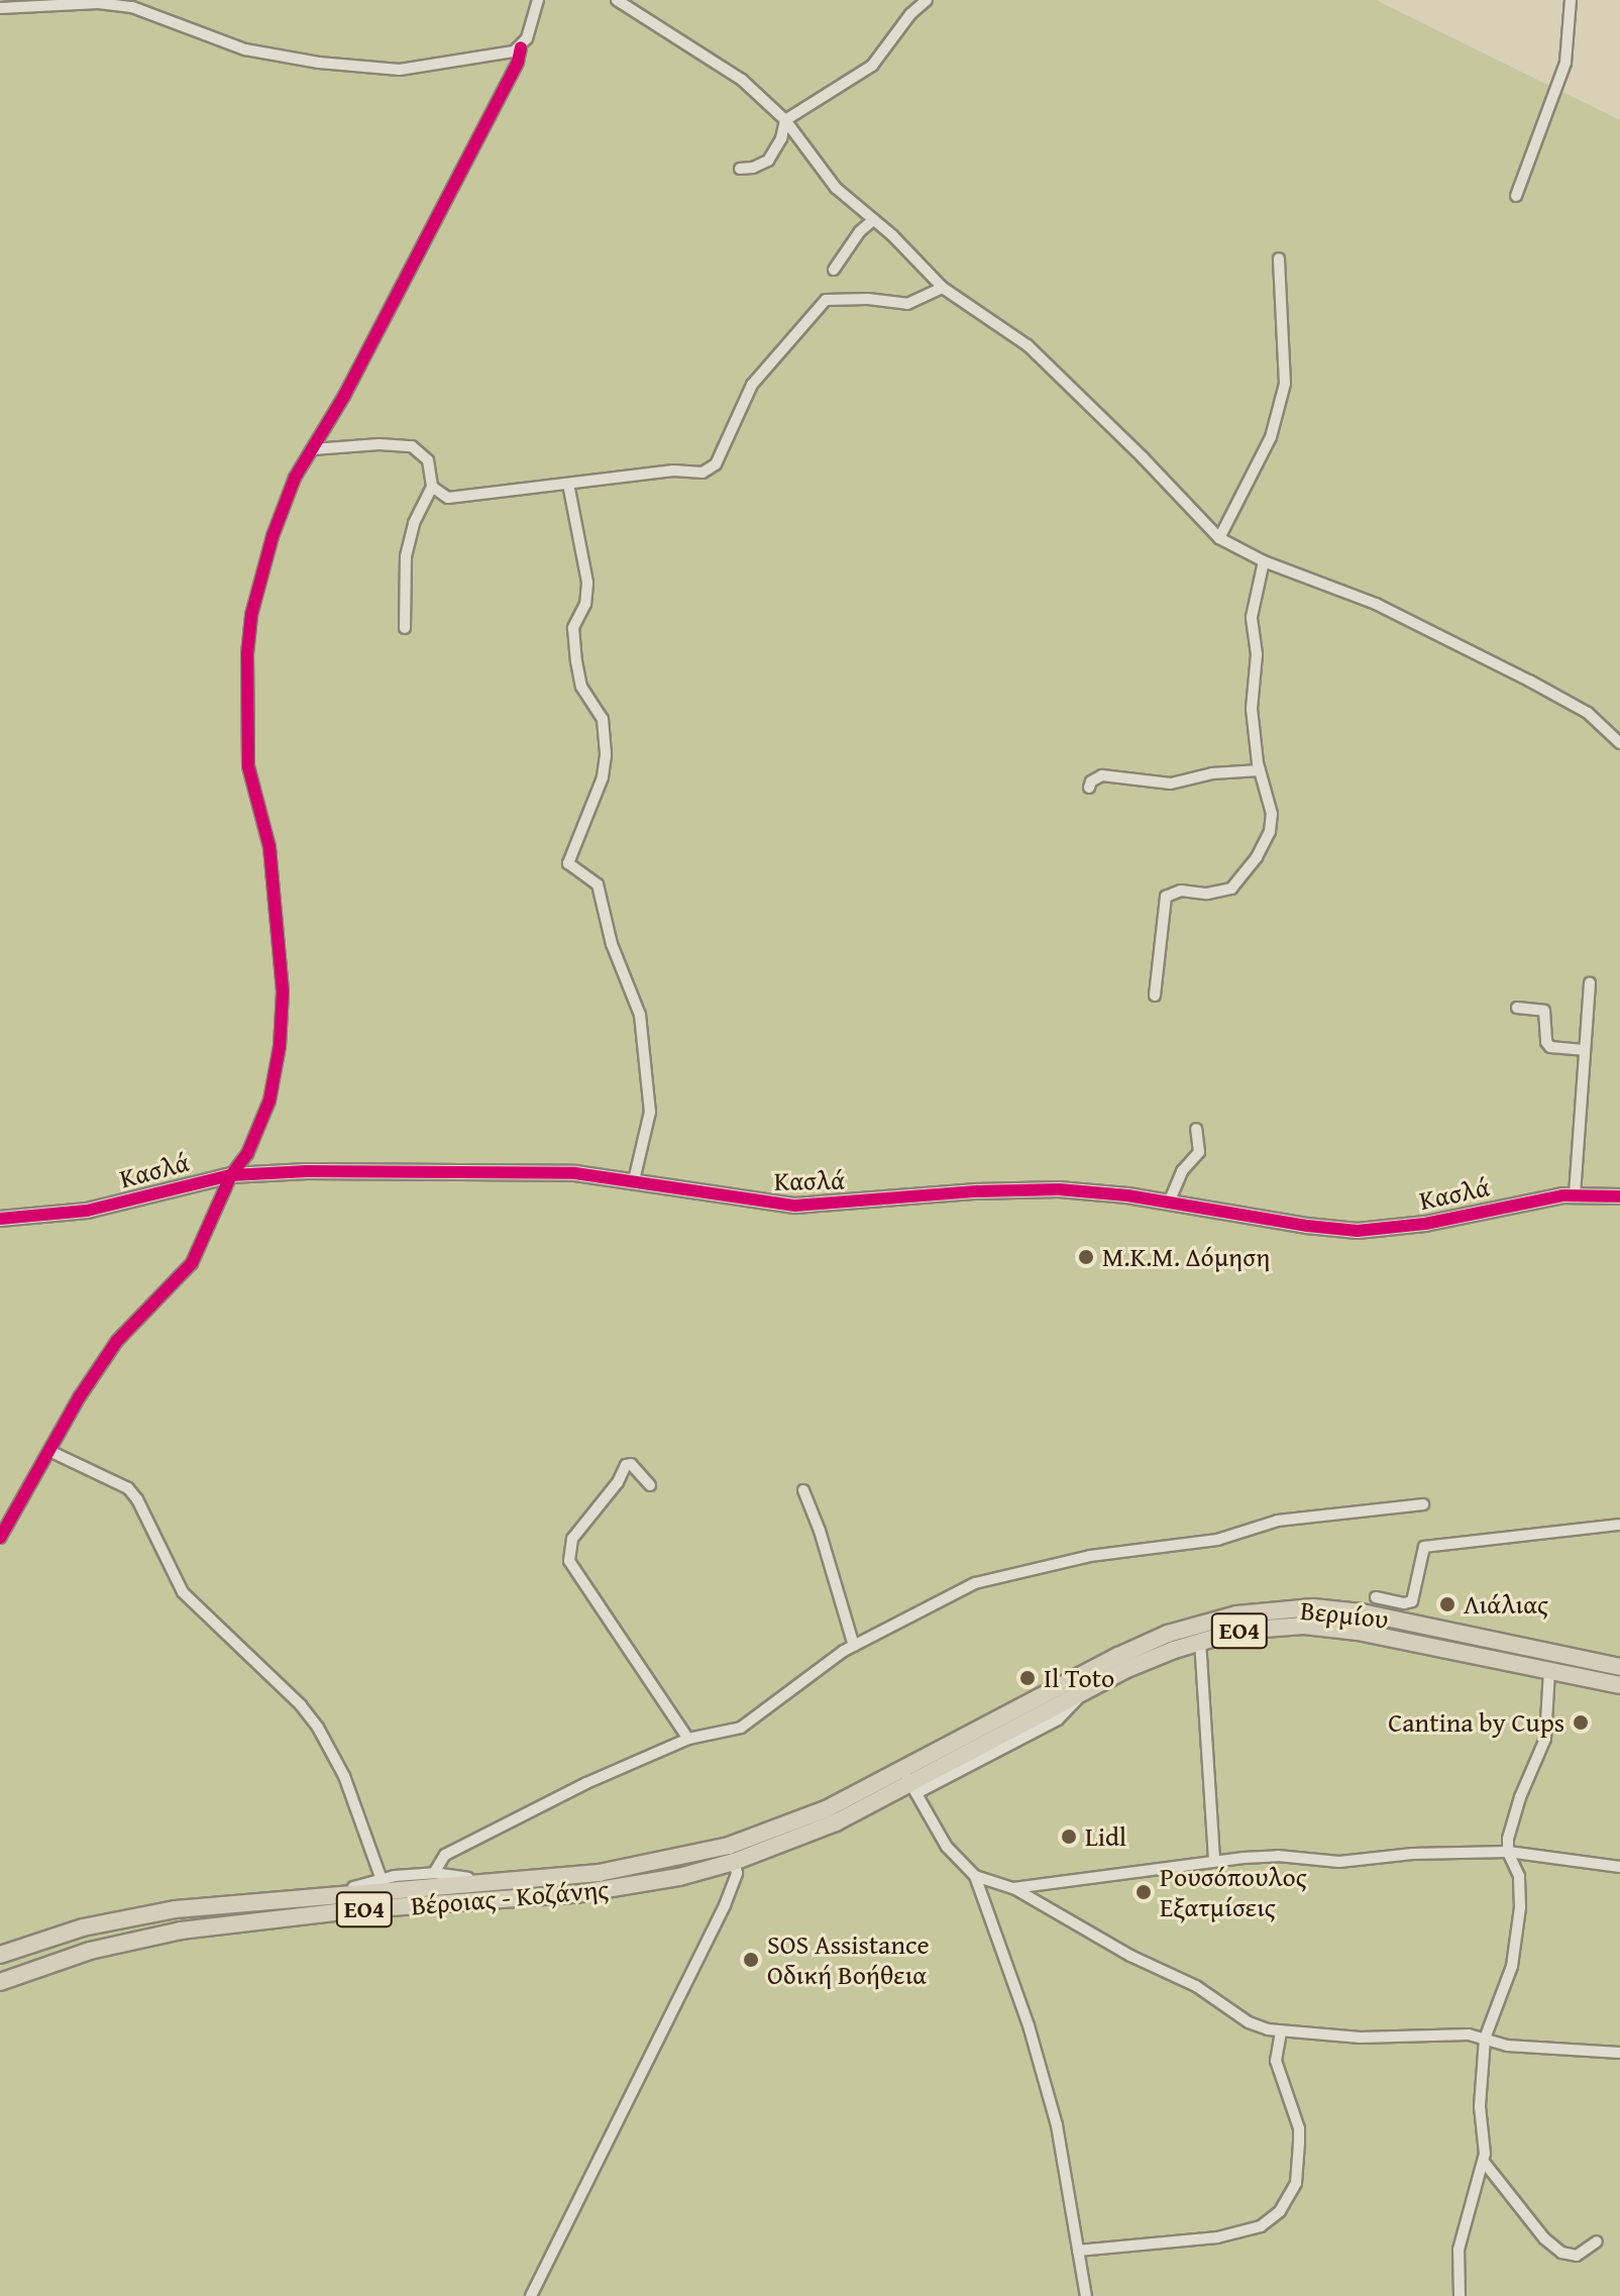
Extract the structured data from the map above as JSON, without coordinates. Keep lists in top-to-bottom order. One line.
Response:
{"streets":{"main road":["Βερμίου","ΕΟ4","Βέροιας - Κοζάνης"],"street":["Κασλά"]},"crossings":[["Βερμίου","Βέροιας - Κοζάνης"]],"places":["Μ.Κ.Μ. Δόμηση","Λιάλιας","Il Toto","Cantina by Cups","Lidl","Ρουσόπουλος Εξατμίσεις","SOS Assistance Οδική Βοήθεια"]}
